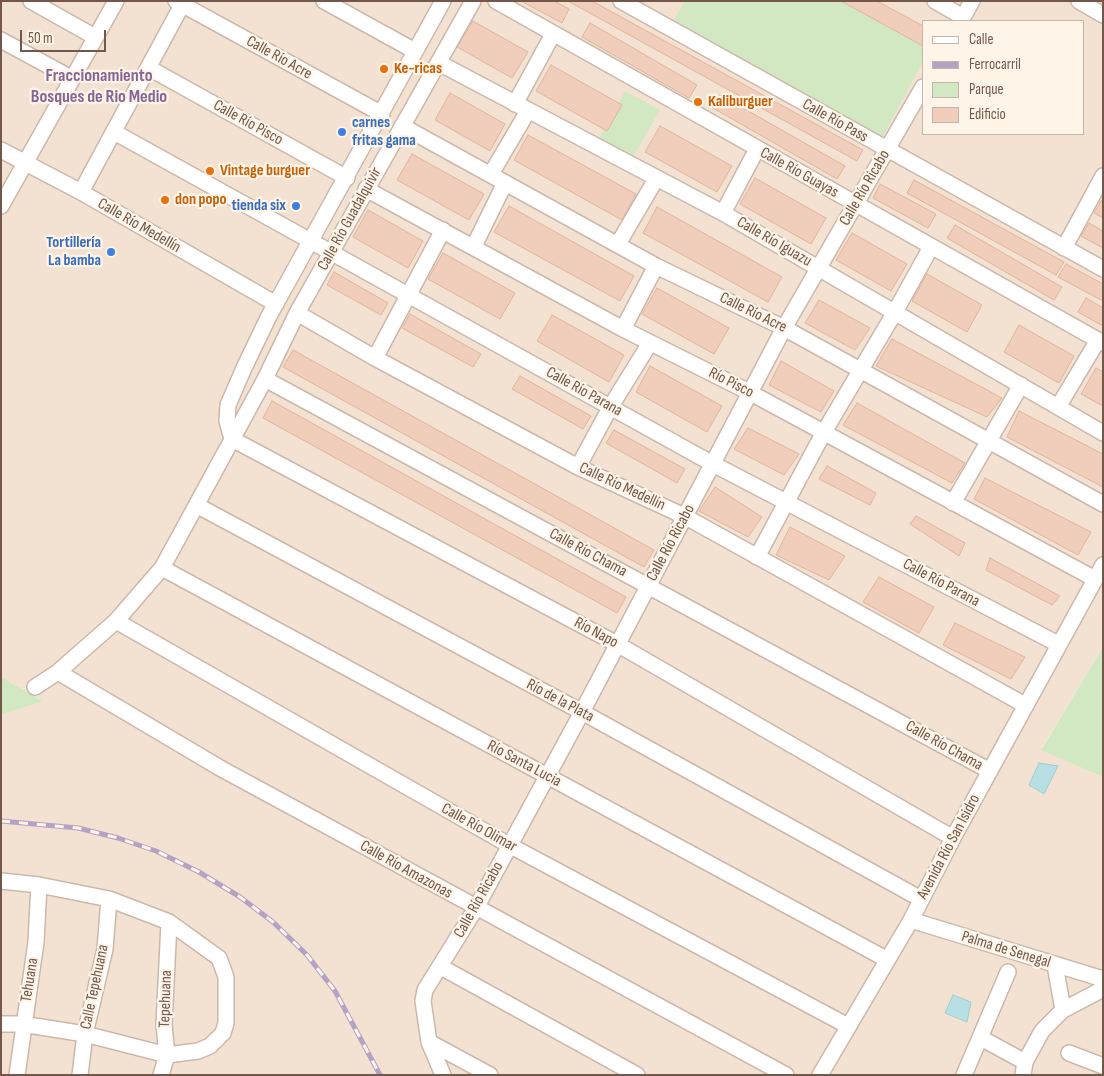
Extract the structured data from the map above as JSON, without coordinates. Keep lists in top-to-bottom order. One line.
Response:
{"streets":{"street":["Calle Río Acre","Calle Río Pass","Calle Río Pisco","Calle Río Guayas","Calle Río Ricabo","Calle Río Guadalquivir","Calle Río Medellín","Calle Río Iguazu","Río Pisco","Calle Río Parana","Calle Río Chama","Río Napo","Río de la Plata","Río Santa Lucia","Calle Río Olimar","Avenida Río San Isidro","Calle Río Amazonas","Palma de Senegal","Tehuana","Calle Tepehuana","Tepehuana"]},"crossings":[["Calle Río Acre","Calle Río Ricabo"],["Calle Río Acre","Calle Río Guadalquivir"],["Calle Río Pass","Calle Río Ricabo"],["Calle Río Pisco","Calle Río Guadalquivir"],["Calle Río Guayas","Calle Río Ricabo"],["Calle Río Ricabo","Calle Río Medellín"],["Calle Río Ricabo","Calle Río Iguazu"],["Calle Río Ricabo","Río Pisco"],["Calle Río Ricabo","Calle Río Parana"],["Calle Río Ricabo","Calle Río Chama"],["Calle Río Ricabo","Río Napo"],["Calle Río Ricabo","Río de la Plata"],["Calle Río Ricabo","Río Santa Lucia"],["Calle Río Ricabo","Calle Río Olimar"],["Calle Río Ricabo","Calle Río Amazonas"],["Calle Río Guadalquivir","Calle Río Medellín"],["Calle Río Guadalquivir","Calle Río Iguazu"],["Calle Río Guadalquivir","Río Pisco"],["Calle Río Guadalquivir","Calle Río Parana"],["Calle Río Guadalquivir","Calle Río Chama"],["Calle Río Guadalquivir","Río Napo"],["Calle Río Guadalquivir","Río de la Plata"],["Calle Río Guadalquivir","Río Santa Lucia"],["Calle Río Guadalquivir","Calle Río Olimar"],["Calle Río Guadalquivir","Calle Río Amazonas"],["Calle Río Medellín","Avenida Río San Isidro"],["Río Pisco","Avenida Río San Isidro"],["Calle Río Parana","Avenida Río San Isidro"],["Calle Río Chama","Avenida Río San Isidro"],["Río Napo","Avenida Río San Isidro"],["Río de la Plata","Avenida Río San Isidro"],["Río Santa Lucia","Avenida Río San Isidro"],["Calle Río Olimar","Avenida Río San Isidro"],["Avenida Río San Isidro","Palma de Senegal"]],"districts":["Fraccionamiento Bosques de Rio Medio"],"places":["Ke-ricas","Kaliburguer","carnes fritas gama","Vintage burguer","don popo","tienda six","Tortillería La bamba"],"legend":["Calle","Ferrocarril","Parque","Edificio"],"scale_bar":"50 m"}
